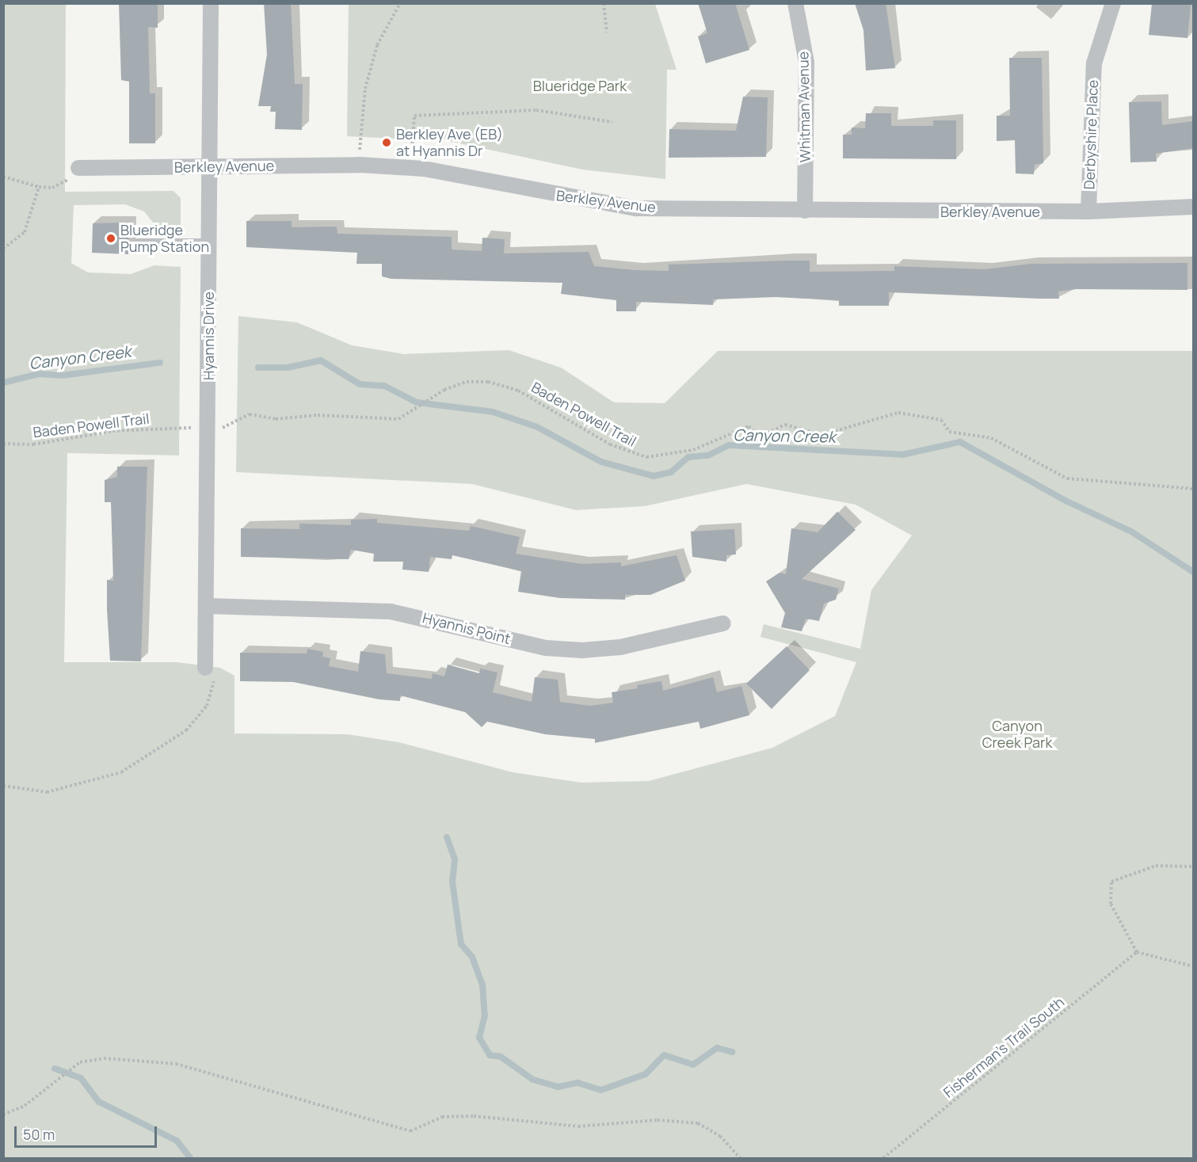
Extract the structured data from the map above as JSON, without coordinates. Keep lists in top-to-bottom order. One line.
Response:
{"streets":{"street":["Whitman Avenue","Derbyshire Place","Berkley Avenue","Hyannis Drive","Hyannis Point"],"path":["Baden Powell Trail","Fisherman's Trail South"]},"crossings":[["Whitman Avenue","Berkley Avenue"],["Derbyshire Place","Berkley Avenue"],["Berkley Avenue","Hyannis Drive"],["Hyannis Drive","Hyannis Point"]],"water":["Canyon Creek"],"parks":["Blueridge Park","Canyon Creek Park"],"places":["Berkley Ave (EB) at Hyannis Dr","Blueridge Pump Station"],"scale_bar":"50 m"}
